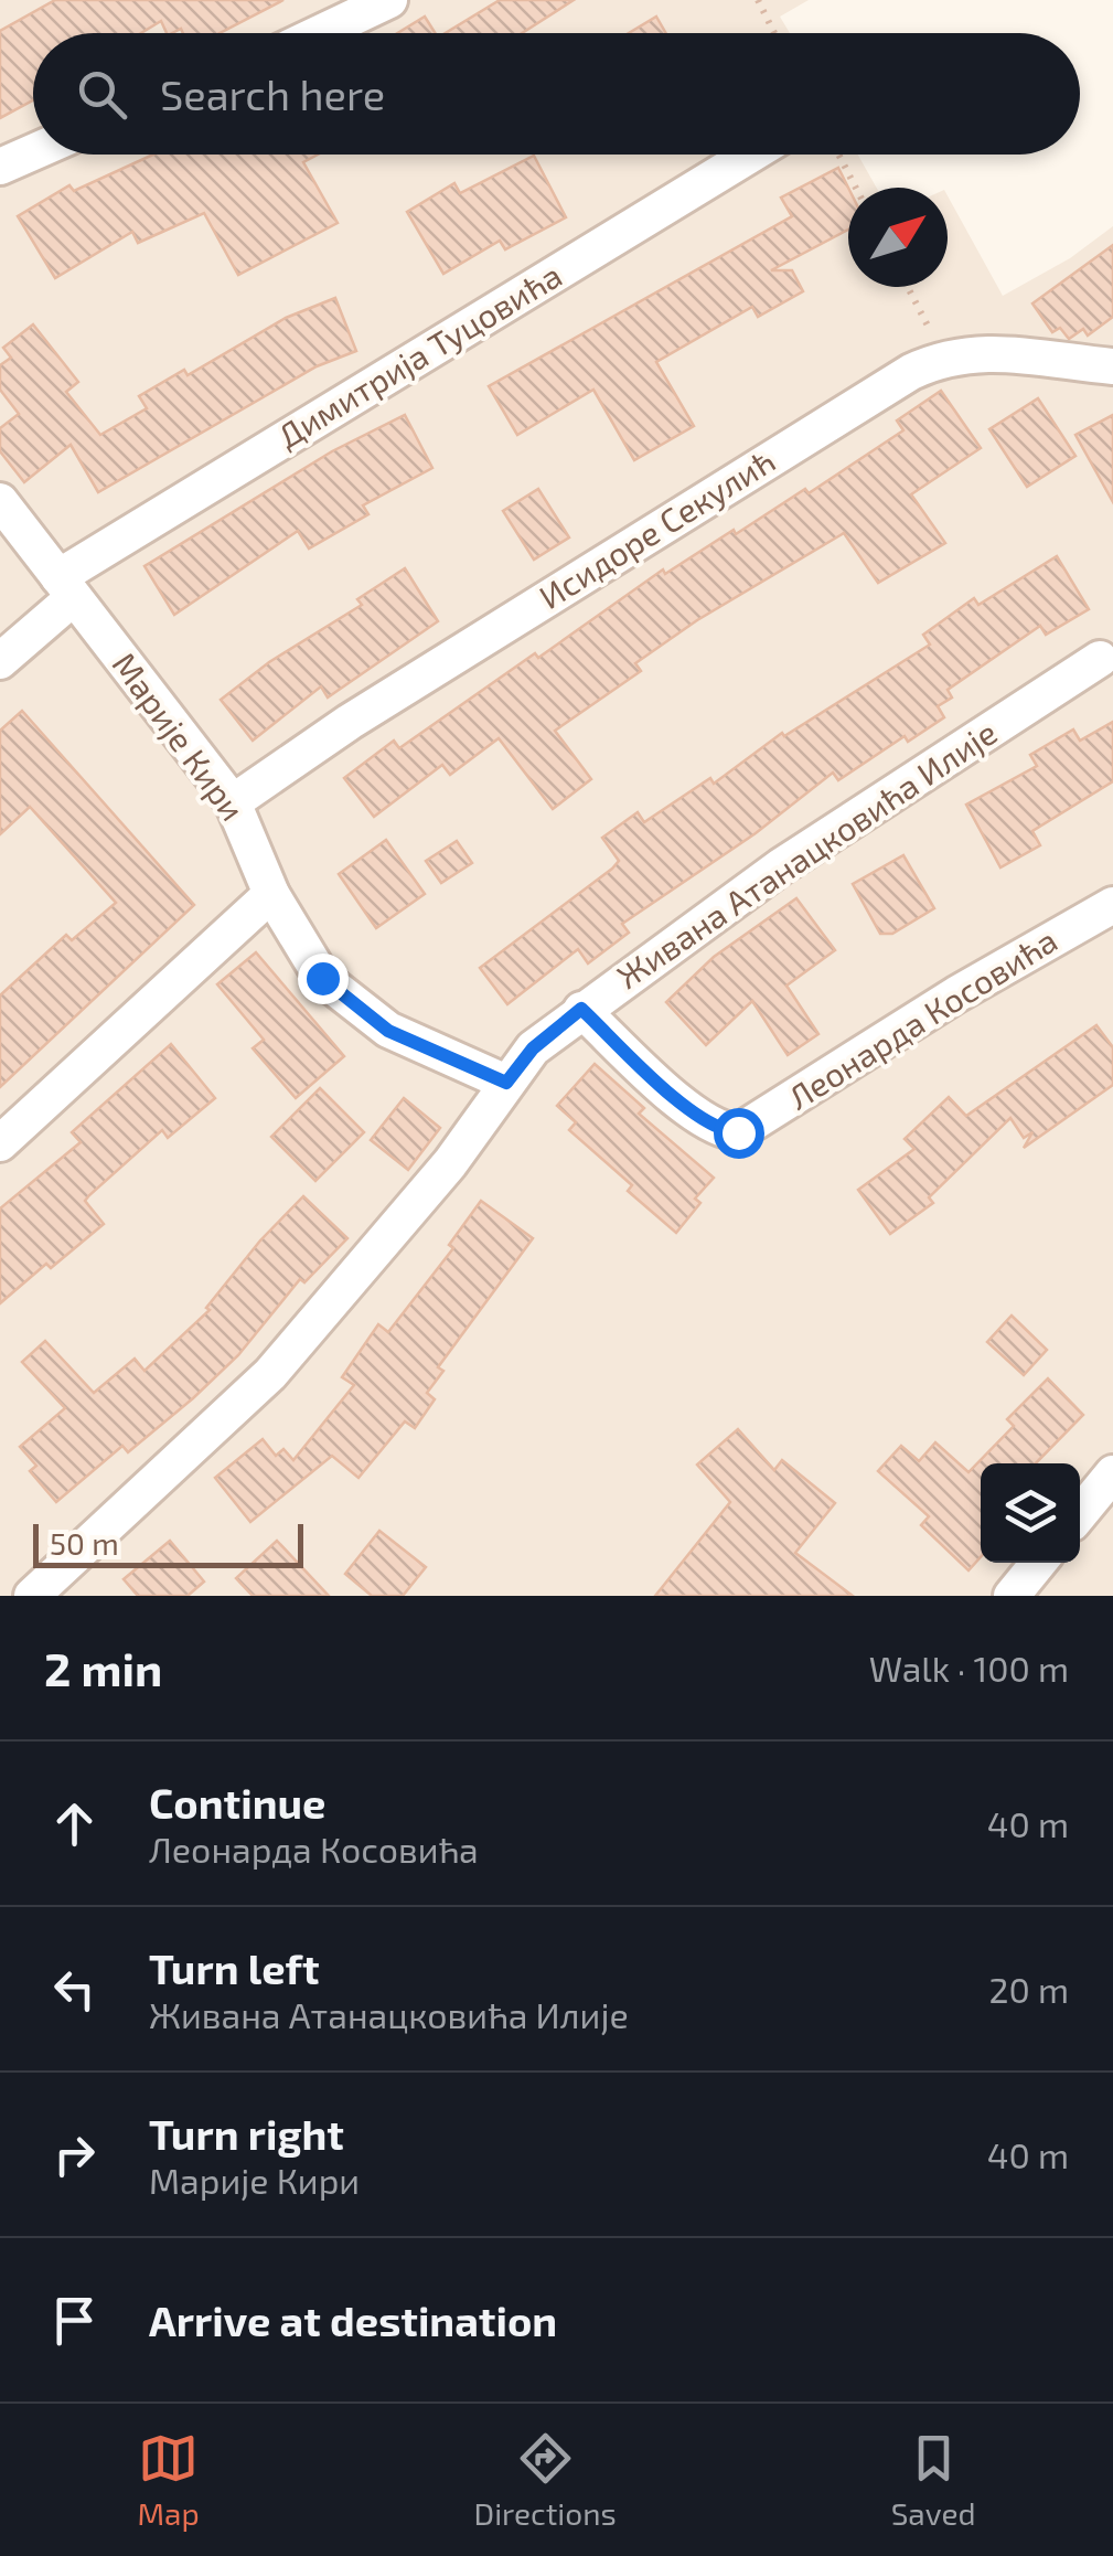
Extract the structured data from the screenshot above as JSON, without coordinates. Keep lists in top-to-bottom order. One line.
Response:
{"streets":{"street":["Димитрија Туцовића","Исидоре Секулић","Марије Кири","Живана Атанацковића Илије","Леонарда Косовића"]},"crossings":[["Димитрија Туцовића","Марије Кири"],["Исидоре Секулић","Марије Кири"],["Марије Кири","Живана Атанацковића Илије"],["Живана Атанацковића Илије","Леонарда Косовића"]],"scale_bar":"50 m","north":"top right","page":{"search":"Search here","scale":"50 m","heading":["2 min","Walk · 100 m"],"list":[["Continue","Леонарда Косовића","40 m"],["Turn left","Живана Атанацковића Илије","20 m"],["Turn right","Марије Кири","40 m"],"Arrive at destination"],"nav":["Map","Directions","Saved"]}}
